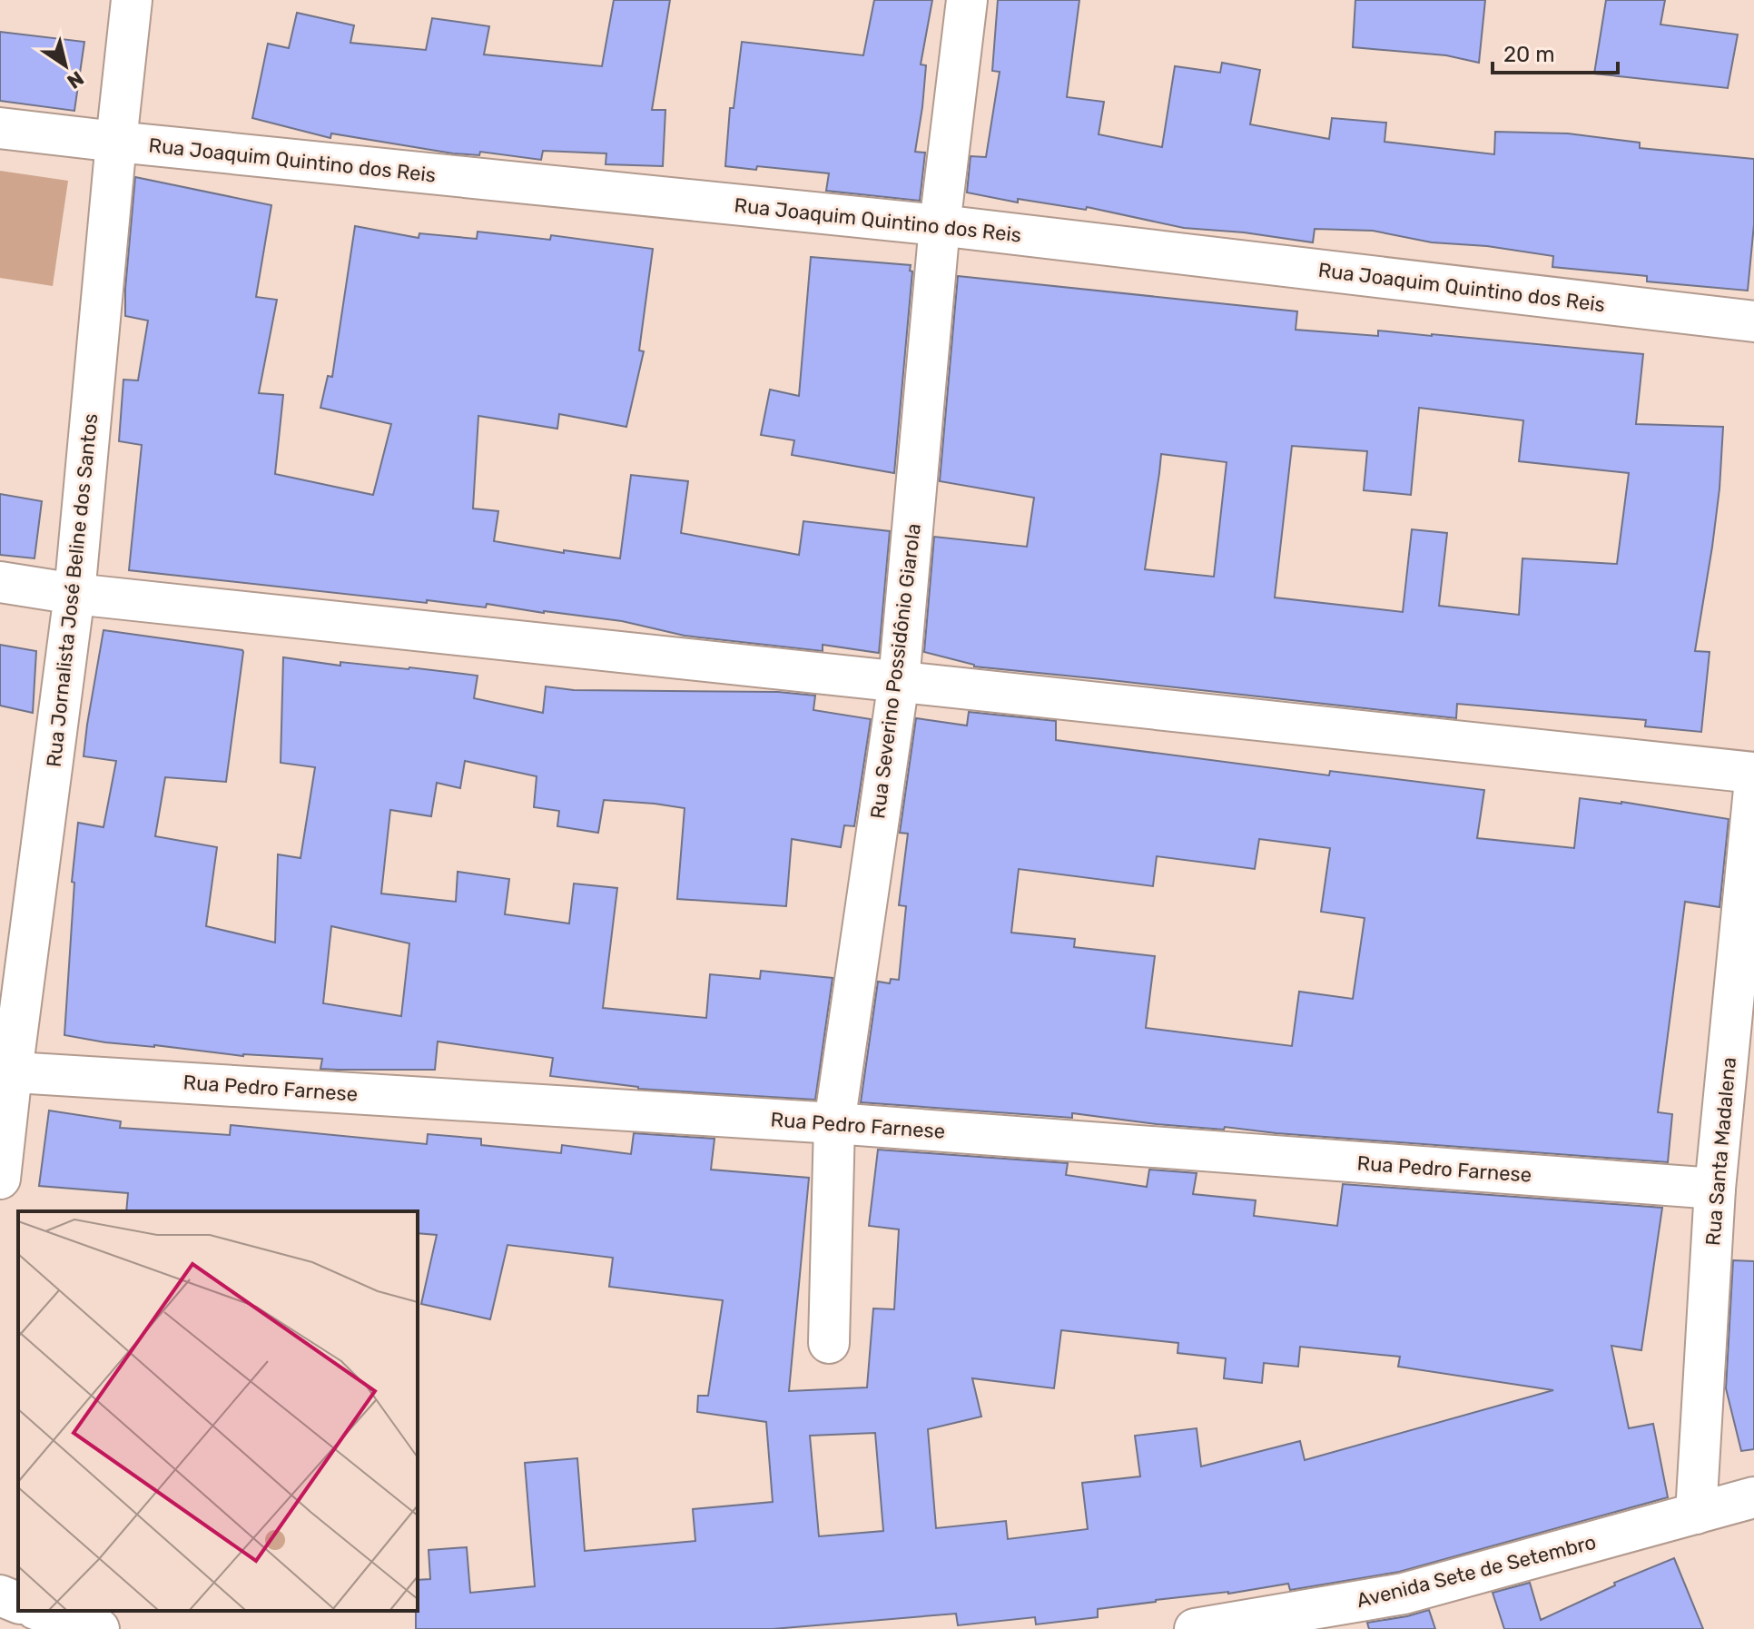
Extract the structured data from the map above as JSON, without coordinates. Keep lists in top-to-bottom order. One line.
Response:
{"streets":{"street":["Rua Joaquim Quintino dos Reis","Rua Jornalista José Beline dos Santos","Rua Severino Possidônio Giarola","Rua Pedro Farnese","Rua Santa Madalena","Avenida Sete de Setembro"]},"crossings":[["Rua Joaquim Quintino dos Reis","Rua Jornalista José Beline dos Santos"],["Rua Joaquim Quintino dos Reis","Rua Severino Possidônio Giarola"],["Rua Jornalista José Beline dos Santos","Rua Pedro Farnese"],["Rua Severino Possidônio Giarola","Rua Pedro Farnese"],["Rua Pedro Farnese","Rua Santa Madalena"],["Rua Santa Madalena","Avenida Sete de Setembro"]],"scale_bar":"20 m","north":"bottom right"}
